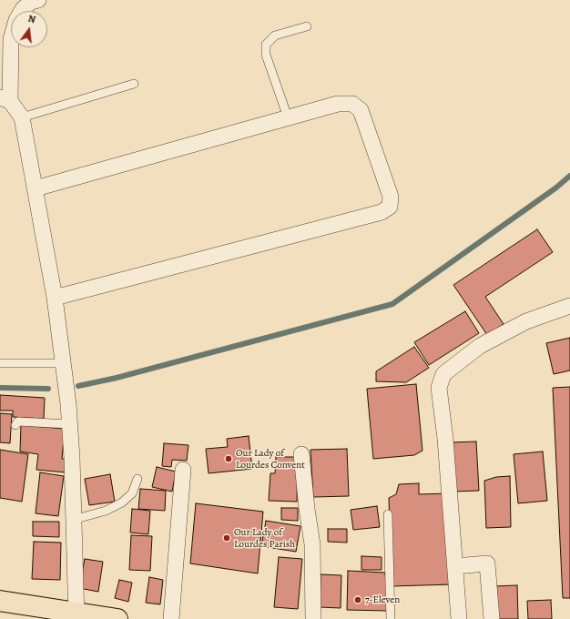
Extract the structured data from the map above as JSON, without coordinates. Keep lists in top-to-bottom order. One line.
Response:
{"places":["Our Lady of Lourdes Convent","Our Lady of Lourdes Parish","7-Eleven"],"north":"top"}
